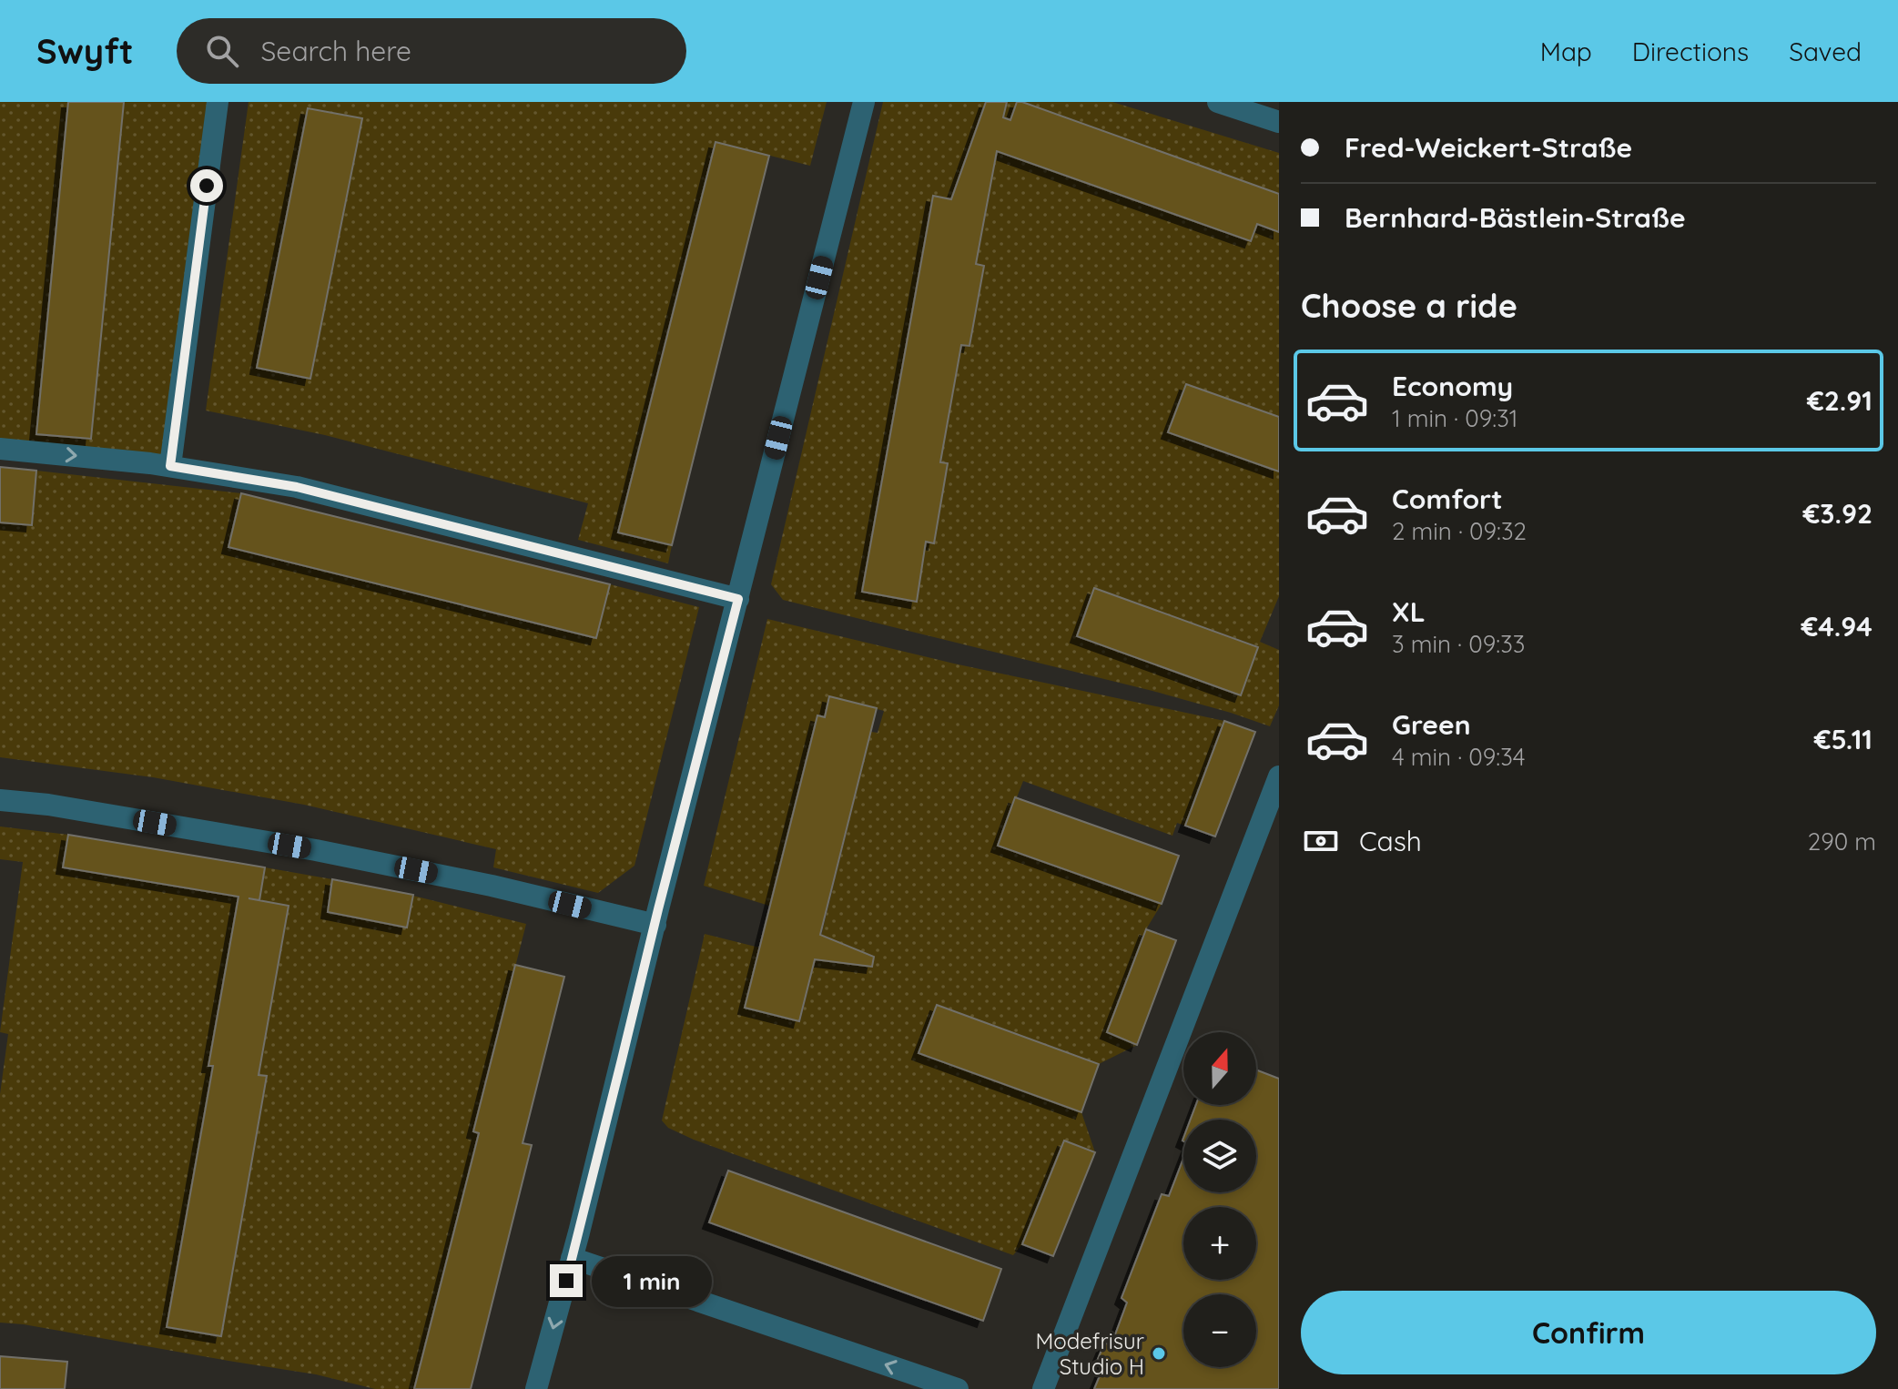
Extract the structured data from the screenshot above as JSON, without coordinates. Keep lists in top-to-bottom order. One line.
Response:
{"places":["Modefrisur Studio H"],"north":"top","page":{"header":"Swyft","search":"Search here","nav":["Map","Directions","Saved"],"banner":["Fred-Weickert-Straße","Bernhard-Bästlein-Straße"],"heading":"Choose a ride","list":[{"name":"Economy","note":"1 min · 09:31","value":"€2.91"},{"name":"Comfort","note":"2 min · 09:32","value":"€3.92"},{"name":"XL","note":"3 min · 09:33","value":"€4.94"},{"name":"Green","note":"4 min · 09:34","value":"€5.11"}],"pay":["Cash","290 m"],"map_buttons":["+","−"],"bubble":"1 min","buttons":"Confirm"}}
